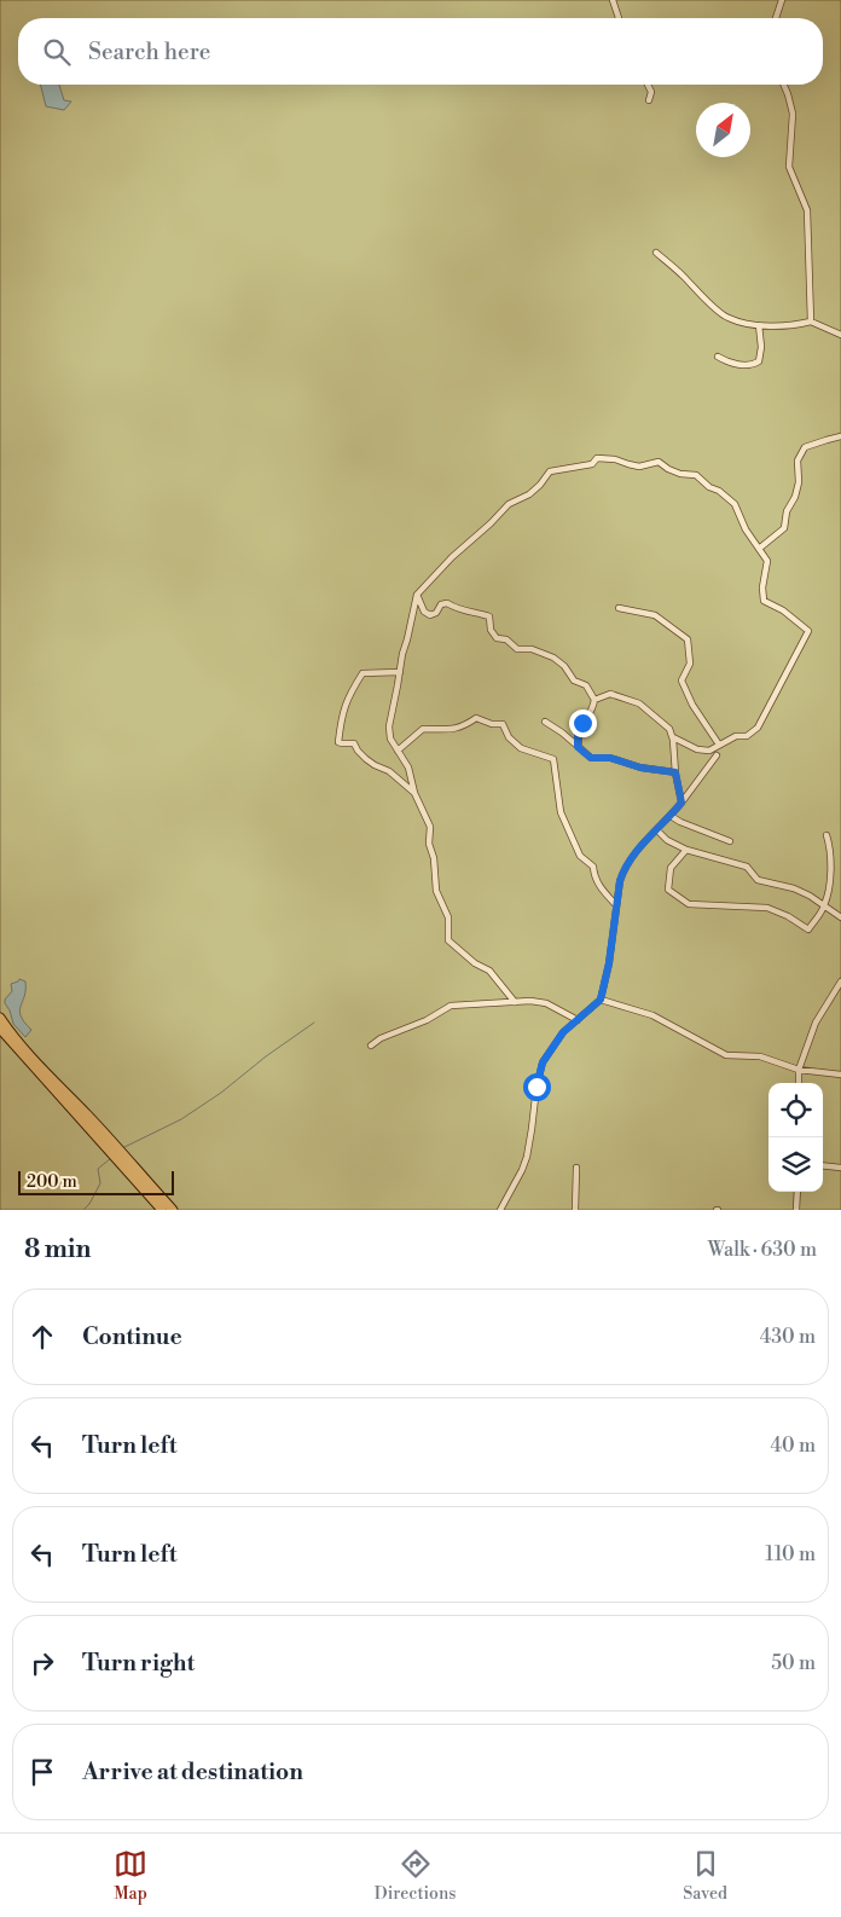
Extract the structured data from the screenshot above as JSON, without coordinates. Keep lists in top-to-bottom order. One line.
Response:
{"scale_bar":"200 m","north":"top right","page":{"search":"Search here","scale":"200 m","heading":["8 min","Walk · 630 m"],"list":[["Continue","430 m"],["Turn left","40 m"],["Turn left","110 m"],["Turn right","50 m"],"Arrive at destination"],"nav":["Map","Directions","Saved"]}}
